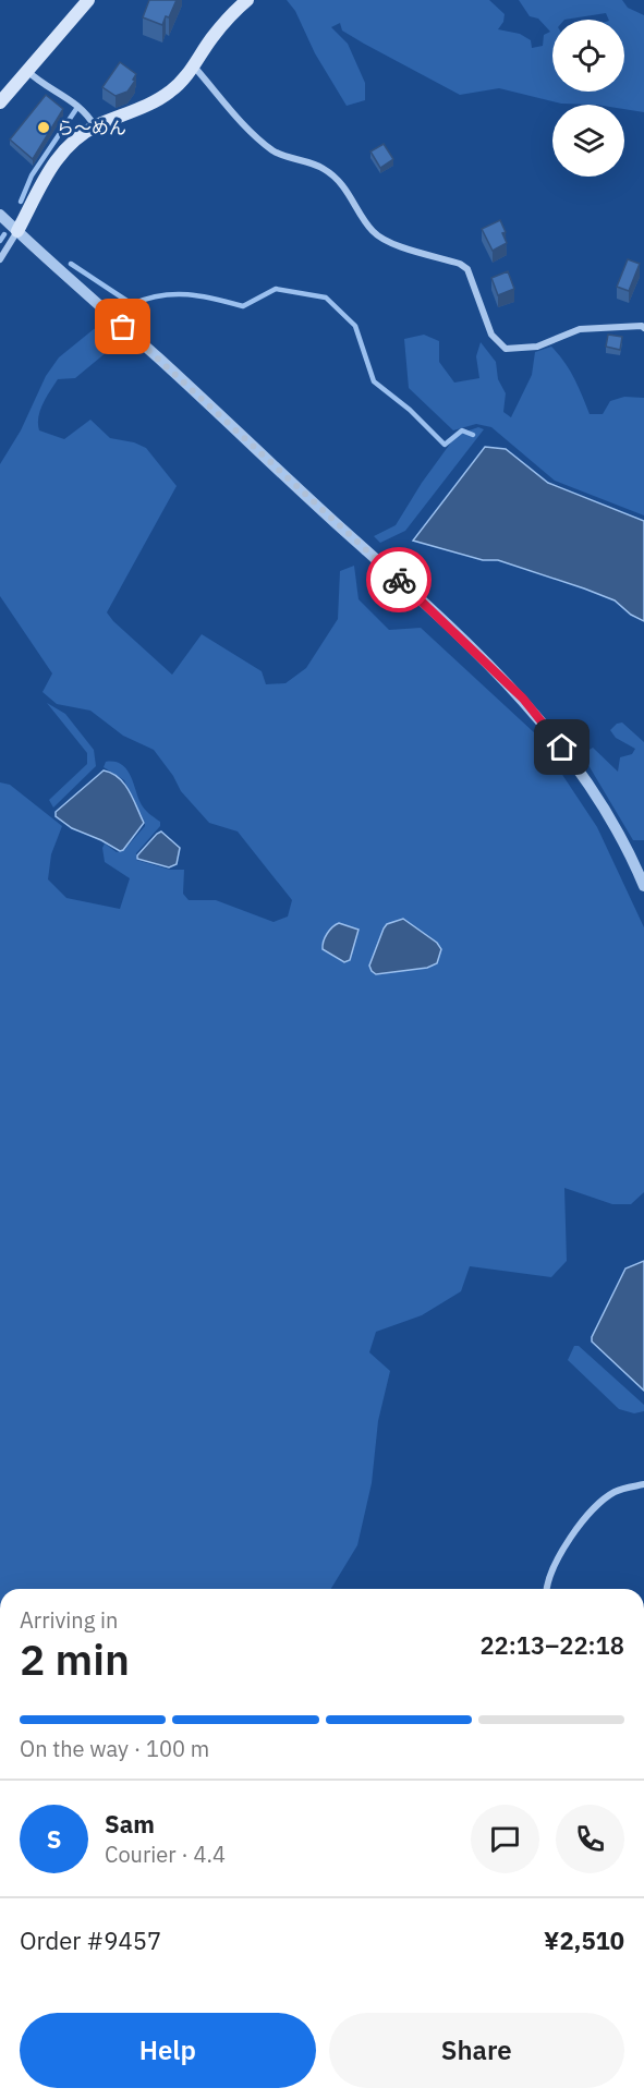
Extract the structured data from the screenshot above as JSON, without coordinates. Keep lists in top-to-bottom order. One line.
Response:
{"places":["ら～めん"],"page":{"heading":["2 min","Arriving in","22:13–22:18"],"panel":["Sam","Courier · 4.4","Order #9457","¥2,510"],"bar":"On the way · 100 m","round":"S","buttons":["Help","Share"]}}
